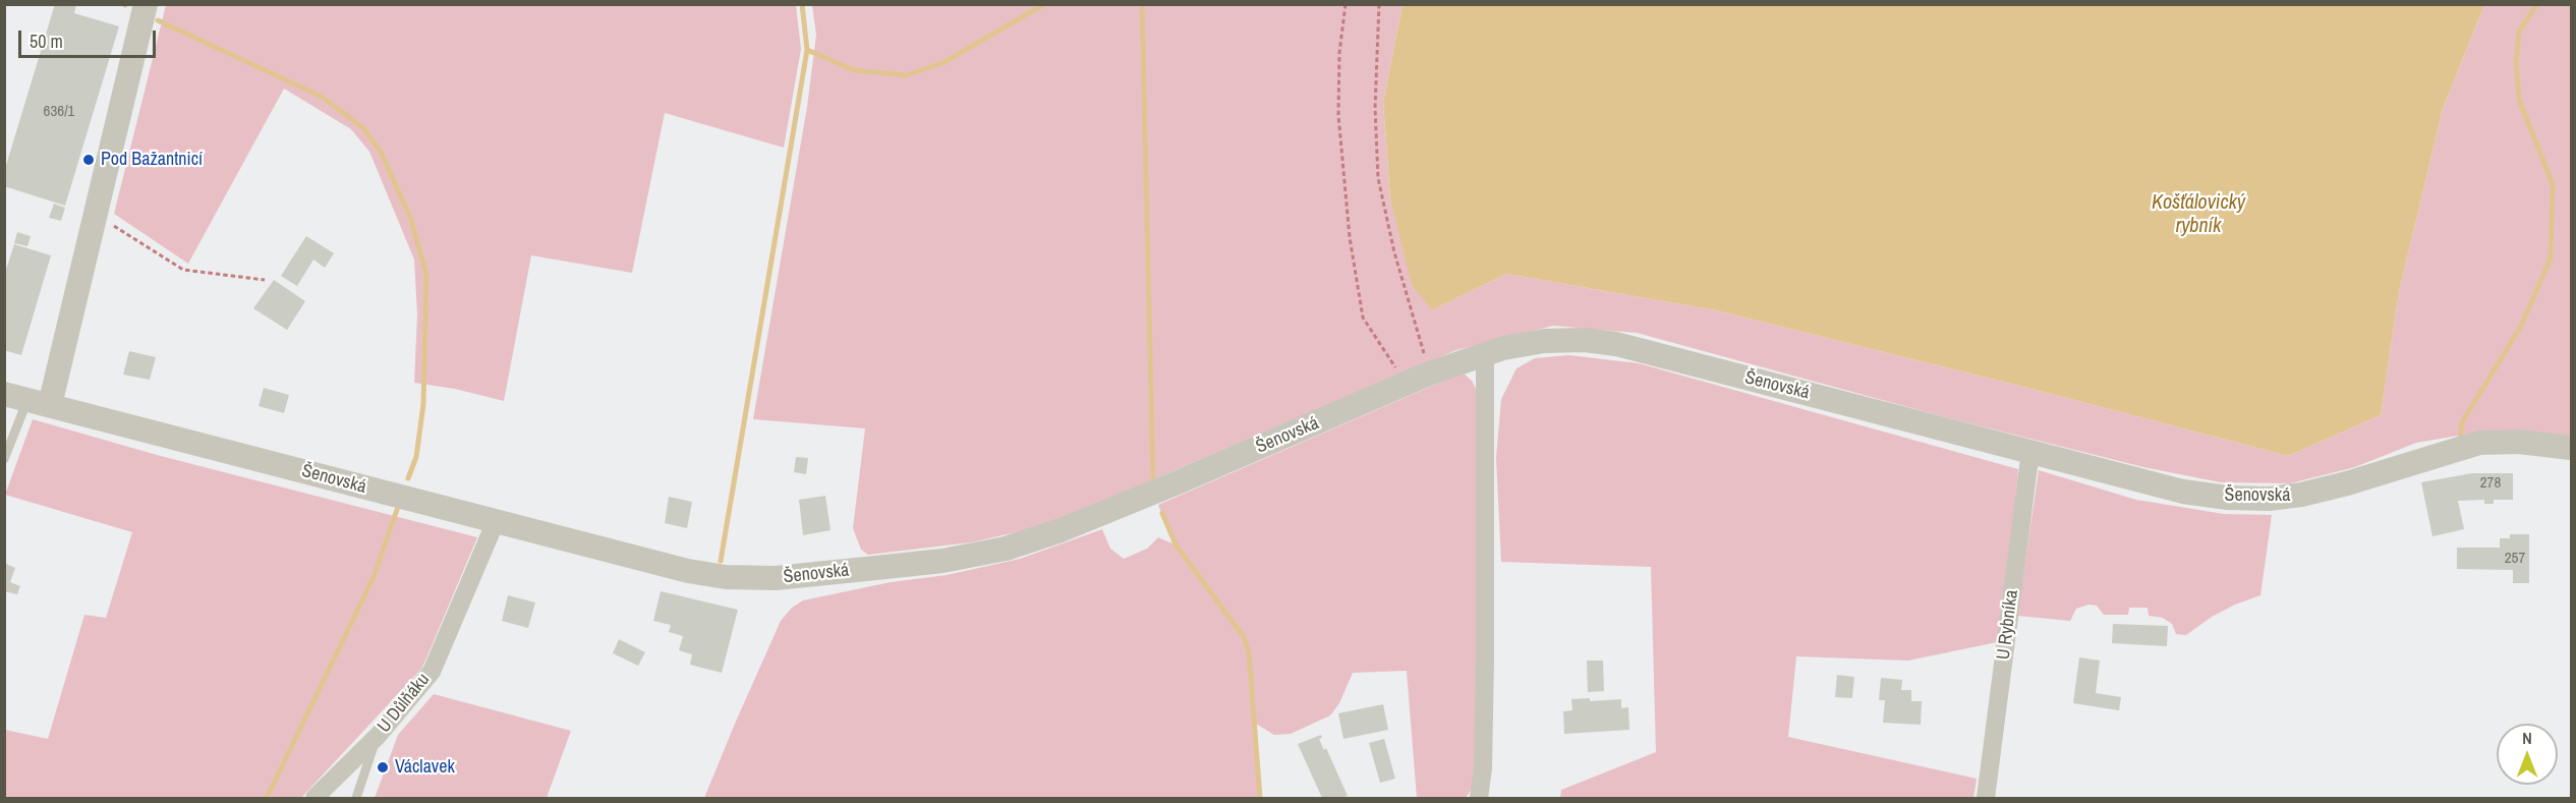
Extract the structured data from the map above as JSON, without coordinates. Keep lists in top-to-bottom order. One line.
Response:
{"streets":{"street":["Šenovská","U Rybníka","U Důlňáku"]},"crossings":[["Šenovská","U Rybníka"],["Šenovská","U Důlňáku"]],"water":["Košťálovický rybník"],"places":["Pod Bažantnicí","Václavek"],"house_numbers":["636/1","278","257"],"scale_bar":"50 m","north":"top"}
